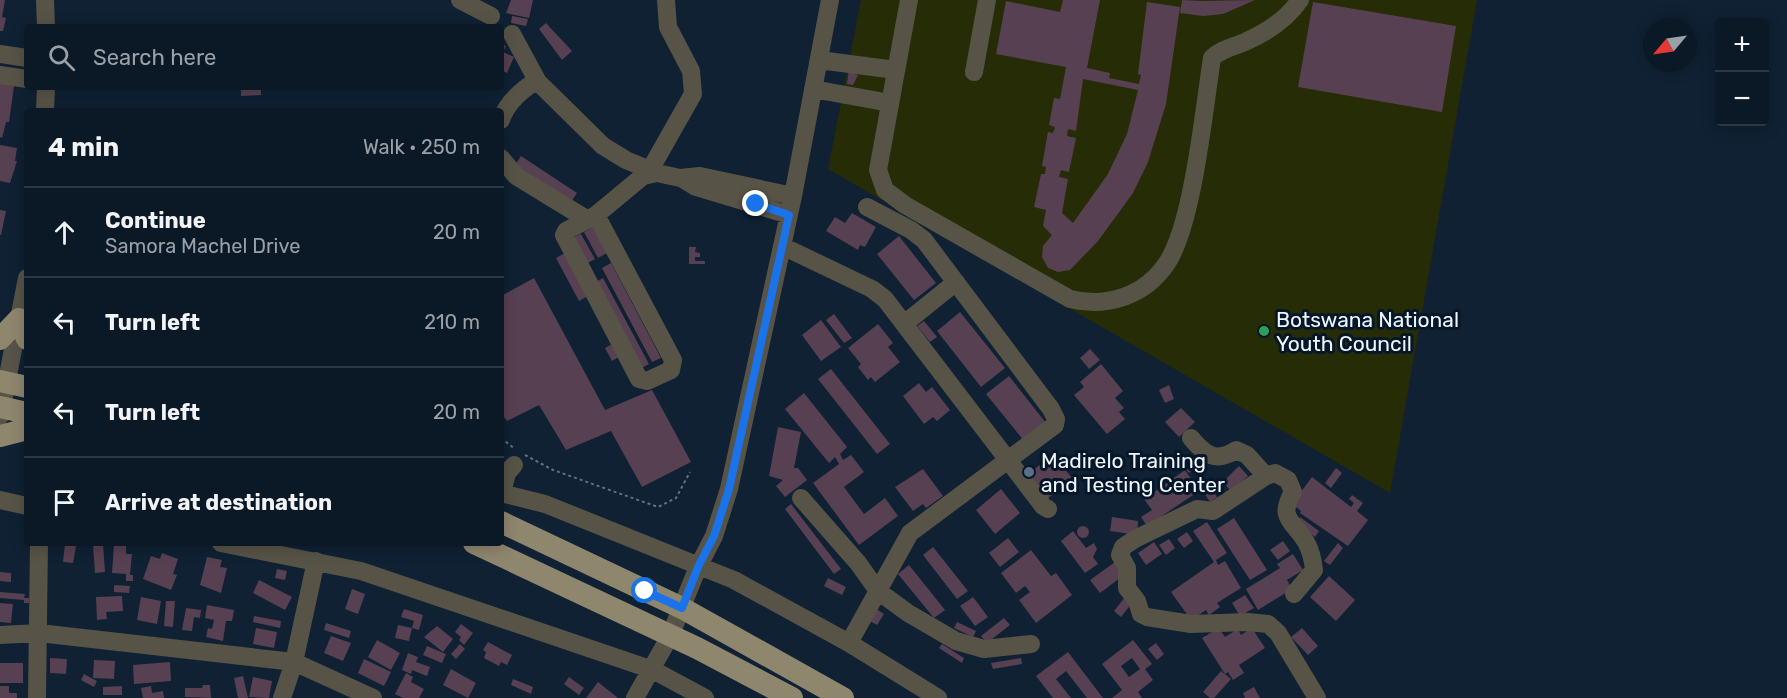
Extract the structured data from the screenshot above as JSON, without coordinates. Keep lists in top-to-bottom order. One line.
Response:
{"places":["Botswana National Youth Council","Madirelo Training and Testing Center"],"north":"bottom left","page":{"map_buttons":["+","−"],"search":"Search here","heading":["4 min","Walk · 250 m"],"list":[["Continue","Samora Machel Drive","20 m"],["Turn left","210 m"],["Turn left","20 m"],"Arrive at destination"]}}
